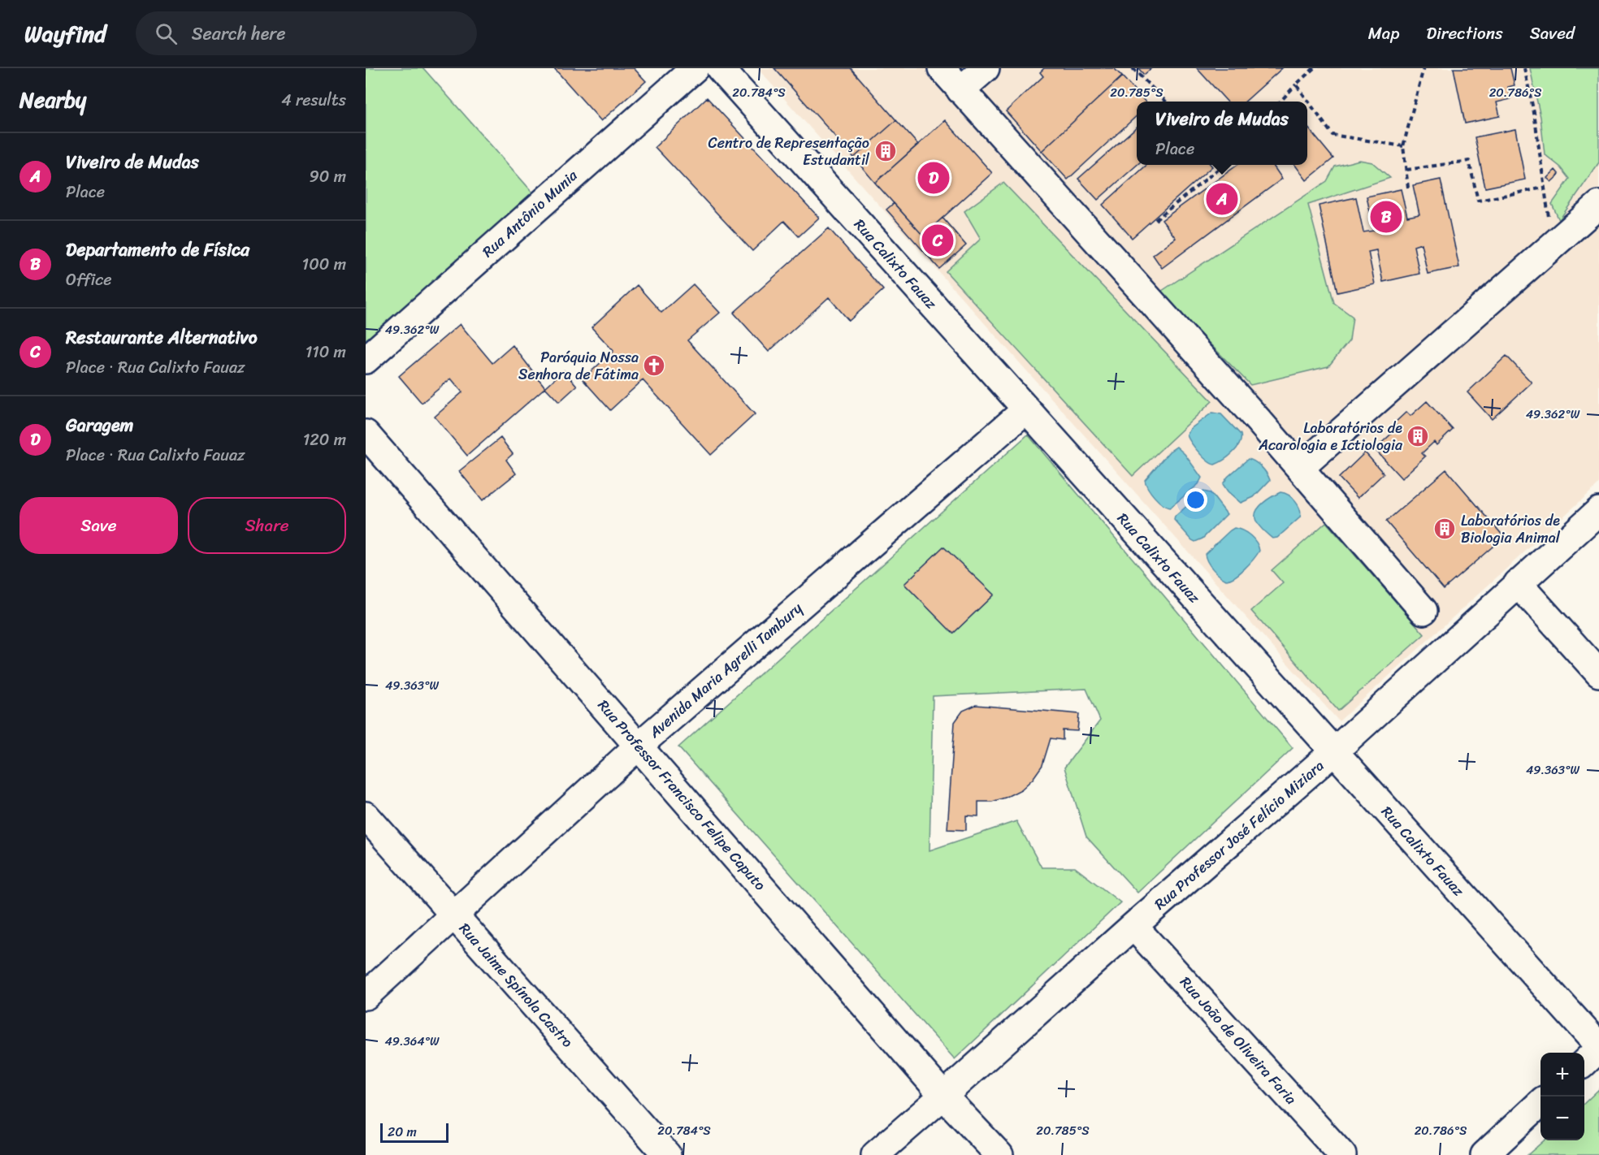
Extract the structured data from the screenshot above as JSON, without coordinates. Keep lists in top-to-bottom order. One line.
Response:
{"streets":{"street":["Rua Antônio Munia","Rua Calixto Fauaz","Avenida Maria Agrelli Tambury","Rua Professor Francisco Felipe Caputo","Rua Professor José Felício Miziara","Rua Jaime Spínola Castro","Rua João de Oliveira Faria"]},"crossings":[["Rua Calixto Fauaz","Avenida Maria Agrelli Tambury"],["Rua Calixto Fauaz","Rua Professor José Felício Miziara"],["Avenida Maria Agrelli Tambury","Rua Professor Francisco Felipe Caputo"],["Avenida Maria Agrelli Tambury","Rua Jaime Spínola Castro"],["Rua Professor Francisco Felipe Caputo","Rua Professor José Felício Miziara"],["Rua Professor José Felício Miziara","Rua João de Oliveira Faria"]],"places":{"building":["Centro de Representação Estudantil","Laboratórios de Acarologia e Ictiologia","Laboratórios de Biologia Animal"],"church":["Paróquia Nossa Senhora de Fátima"]},"scale_bar":"20 m","page":{"header":"Wayfind","search":"Search here","nav":["Map","Directions","Saved"],"heading":["Nearby","4 results"],"popup":["Viveiro de Mudas","Place"],"list":[{"mark":"A","name":"Viveiro de Mudas","note":"Place","value":"90 m"},{"mark":"B","name":"Departamento de Física","note":"Office","value":"100 m"},{"mark":"C","name":"Restaurante Alternativo","note":"Place · Rua Calixto Fauaz","value":"110 m"},{"mark":"D","name":"Garagem","note":"Place · Rua Calixto Fauaz","value":"120 m"}],"pins":["D","A","B","C"],"buttons":["Save","Share"],"map_buttons":["+","−"],"scale":"20 m"},"coordinates":["20.784°S","20.785°S","20.786°S","49.362°W","49.363°W","49.364°W"]}
